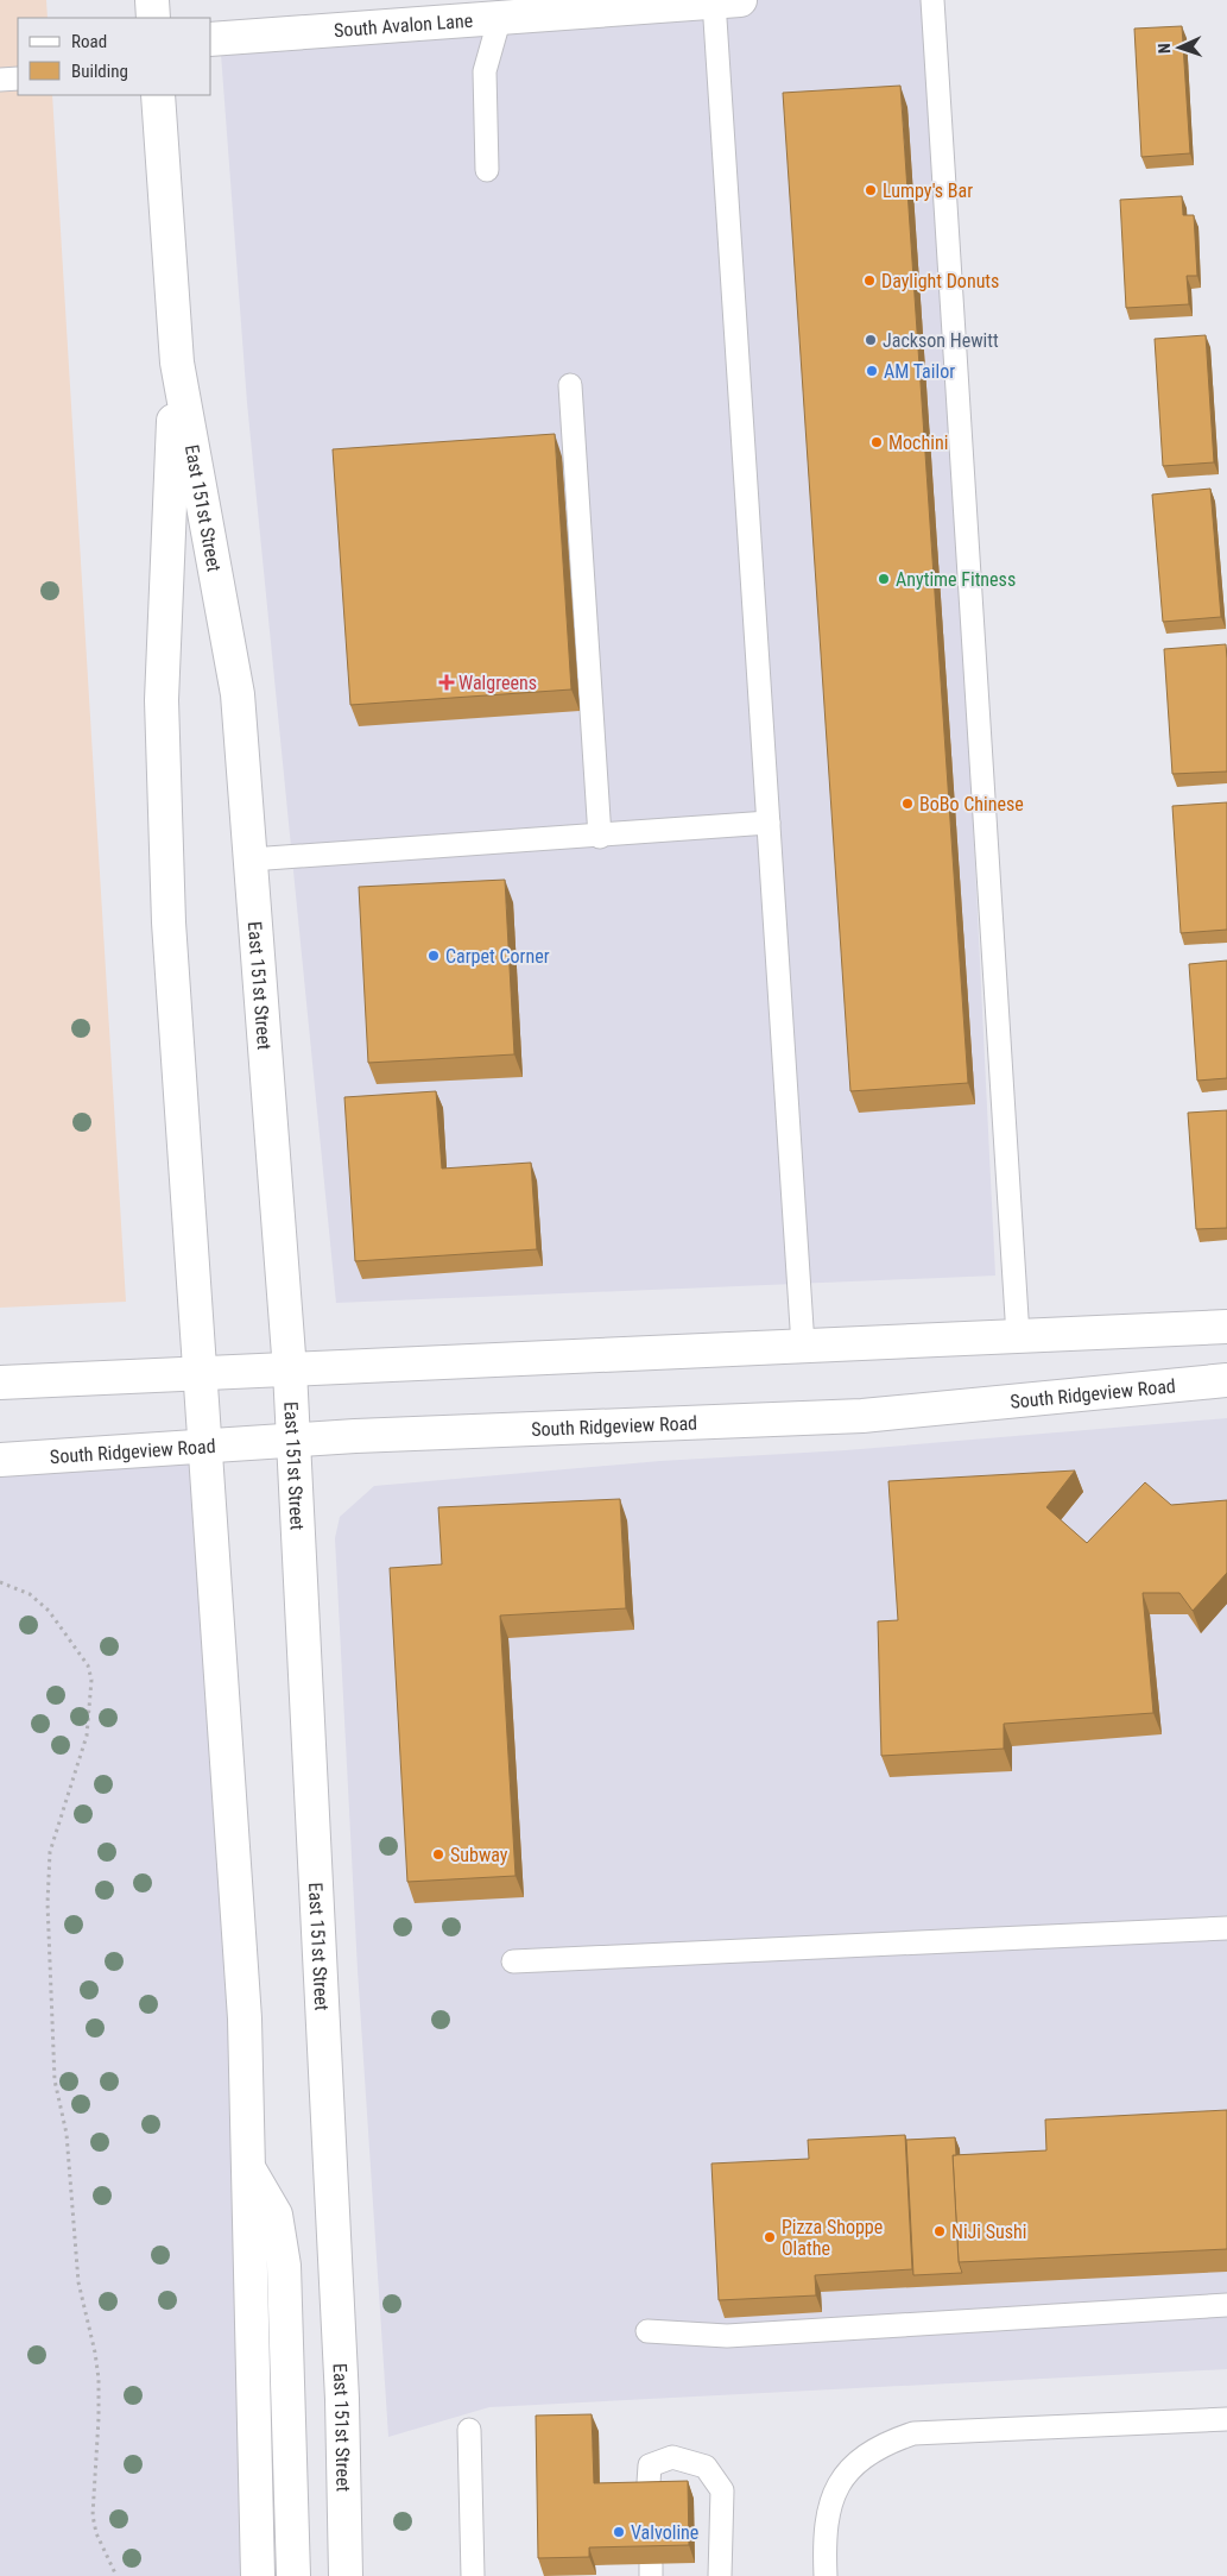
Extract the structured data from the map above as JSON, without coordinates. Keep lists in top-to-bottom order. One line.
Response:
{"streets":{"main road":["South Avalon Lane","East 151st Street","South Ridgeview Road"]},"crossings":[["East 151st Street","South Ridgeview Road"]],"places":{"other":["Lumpy's Bar","Daylight Donuts","Jackson Hewitt","AM Tailor","Mochini","Anytime Fitness","BoBo Chinese","Carpet Corner","Subway","NiJi Sushi","Pizza Shoppe Olathe","Valvoline"],"health":["Walgreens"]},"legend":["Road","Building"],"north":"left"}
